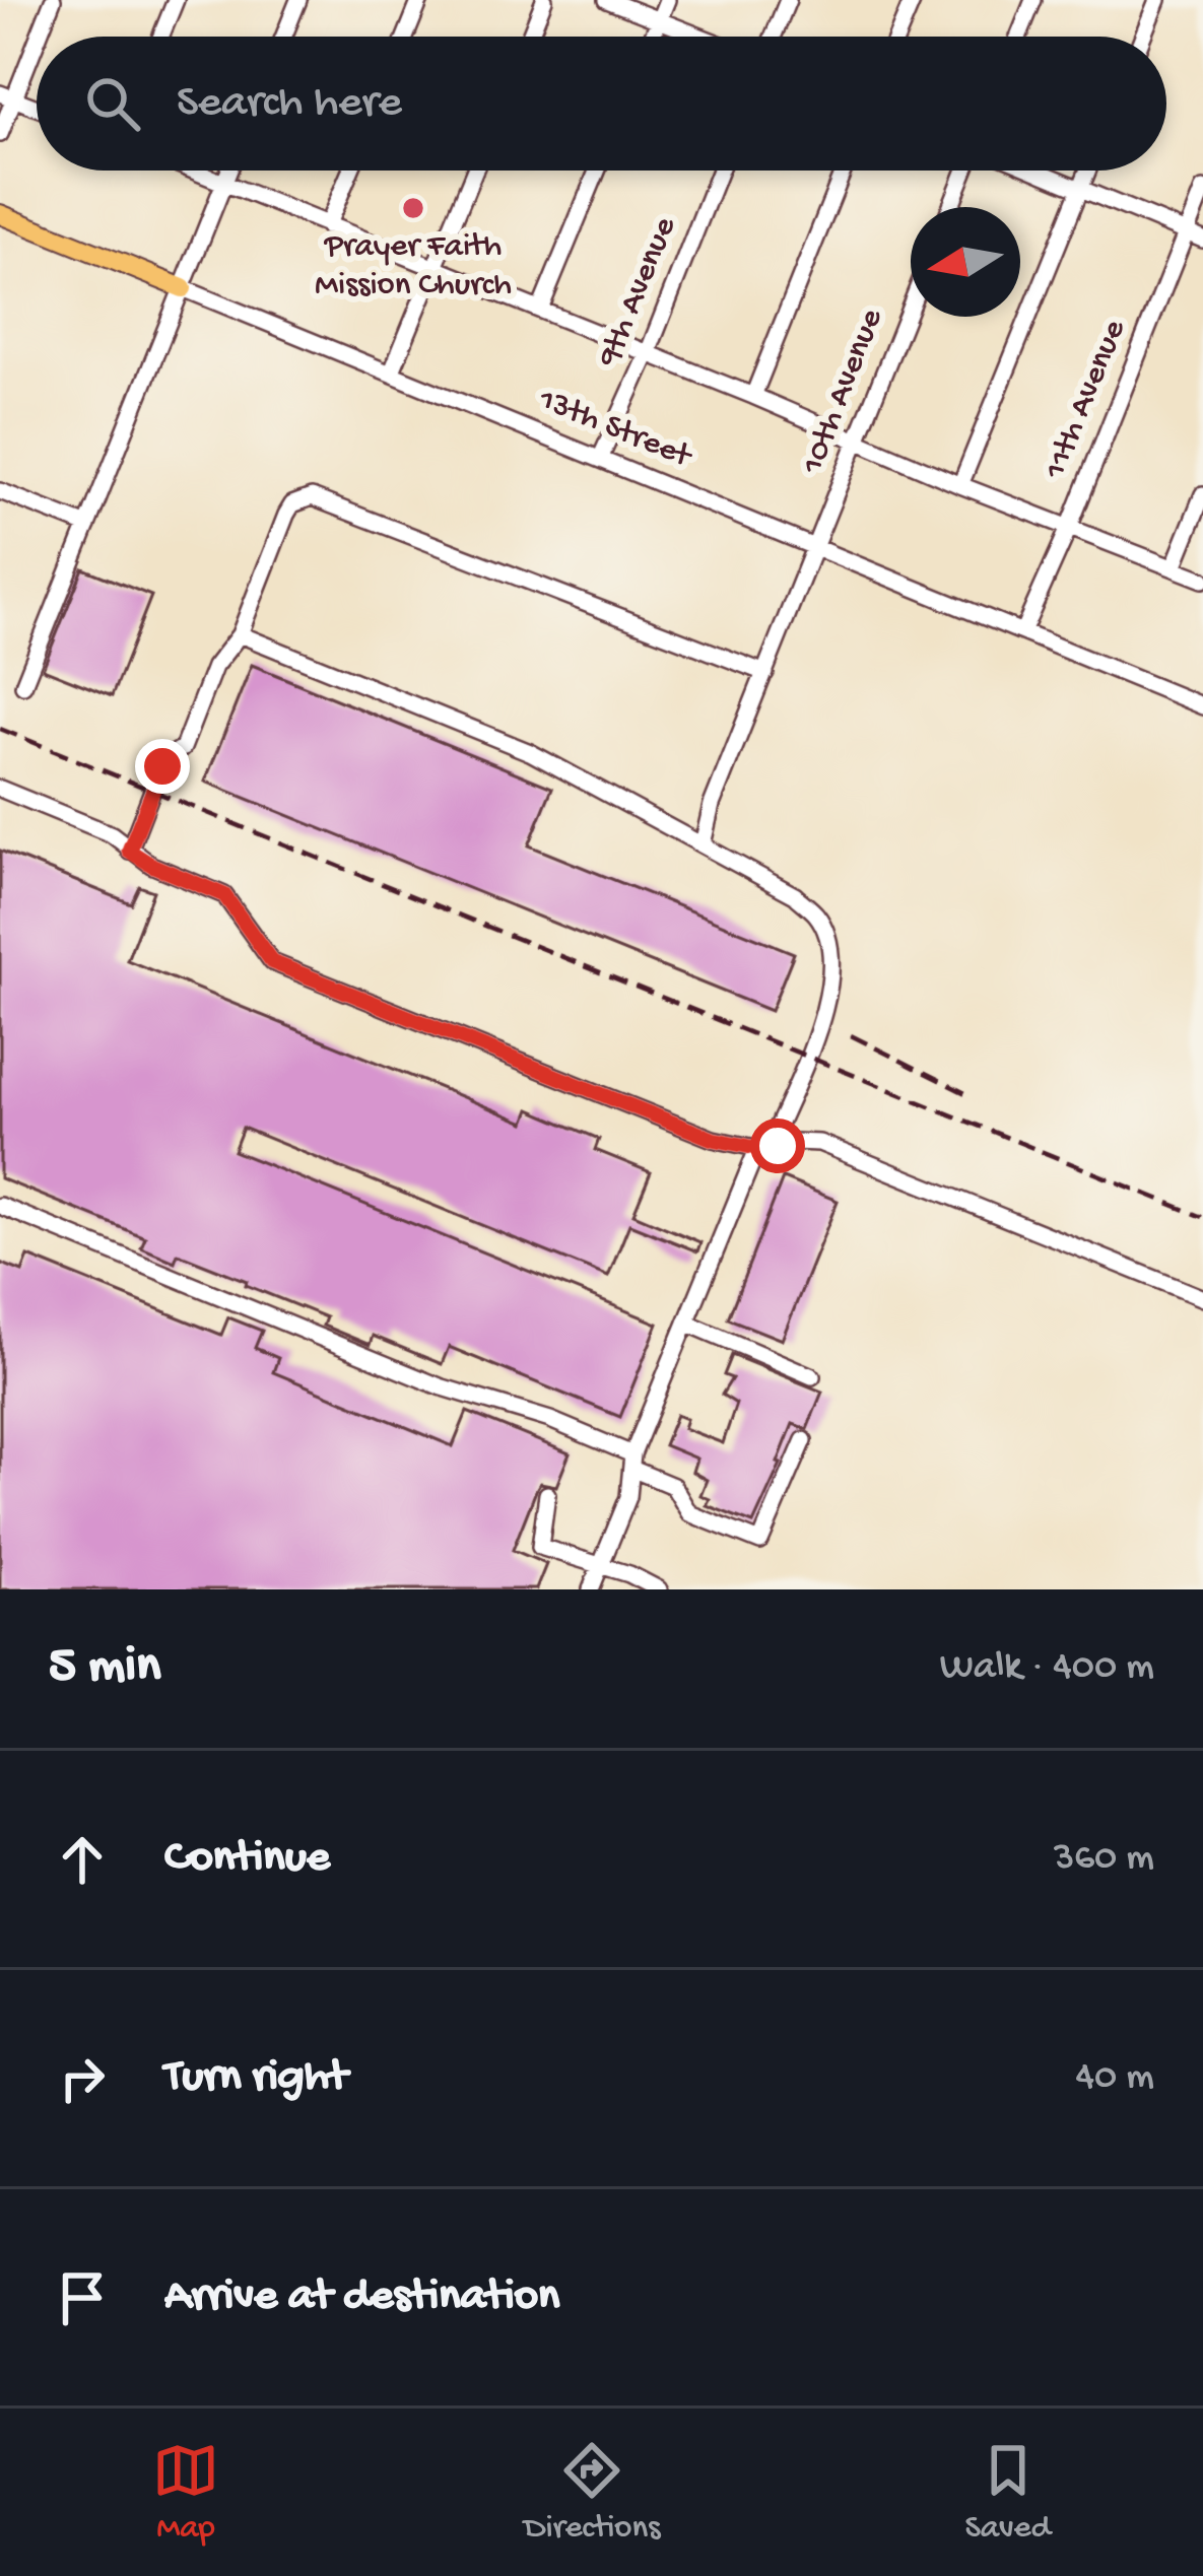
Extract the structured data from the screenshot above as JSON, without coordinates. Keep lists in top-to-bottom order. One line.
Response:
{"streets":{"main road":["13th Street"],"street":["9th Avenue","10th Avenue","11th Avenue"]},"crossings":[["9th Avenue","13th Street"],["10th Avenue","13th Street"],["11th Avenue","13th Street"]],"places":["Prayer Faith Mission Church"],"north":"left","page":{"search":"Search here","heading":["5 min","Walk · 400 m"],"list":[["Continue","360 m"],["Turn right","40 m"],"Arrive at destination"],"nav":["Map","Directions","Saved"]}}
